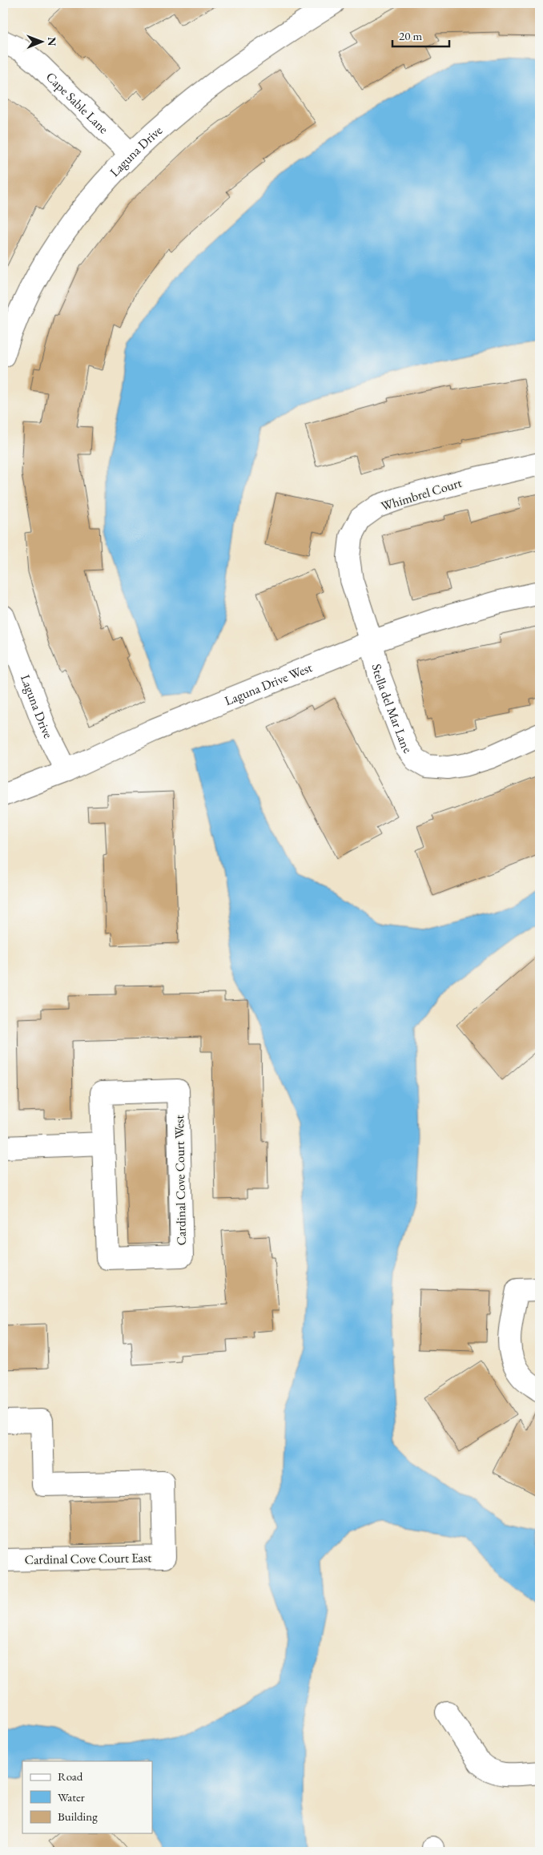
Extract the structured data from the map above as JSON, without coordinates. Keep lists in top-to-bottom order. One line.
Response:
{"streets":{"street":["Cape Sable Lane","Laguna Drive","Whimbrel Court","Laguna Drive West","Stella del Mar Lane","Cardinal Cove Court West","Cardinal Cove Court East"]},"crossings":[["Cape Sable Lane","Laguna Drive"],["Laguna Drive","Laguna Drive West"],["Whimbrel Court","Laguna Drive West"],["Whimbrel Court","Stella del Mar Lane"],["Laguna Drive West","Stella del Mar Lane"]],"legend":["Road","Water","Building"],"scale_bar":"20 m","north":"right"}
